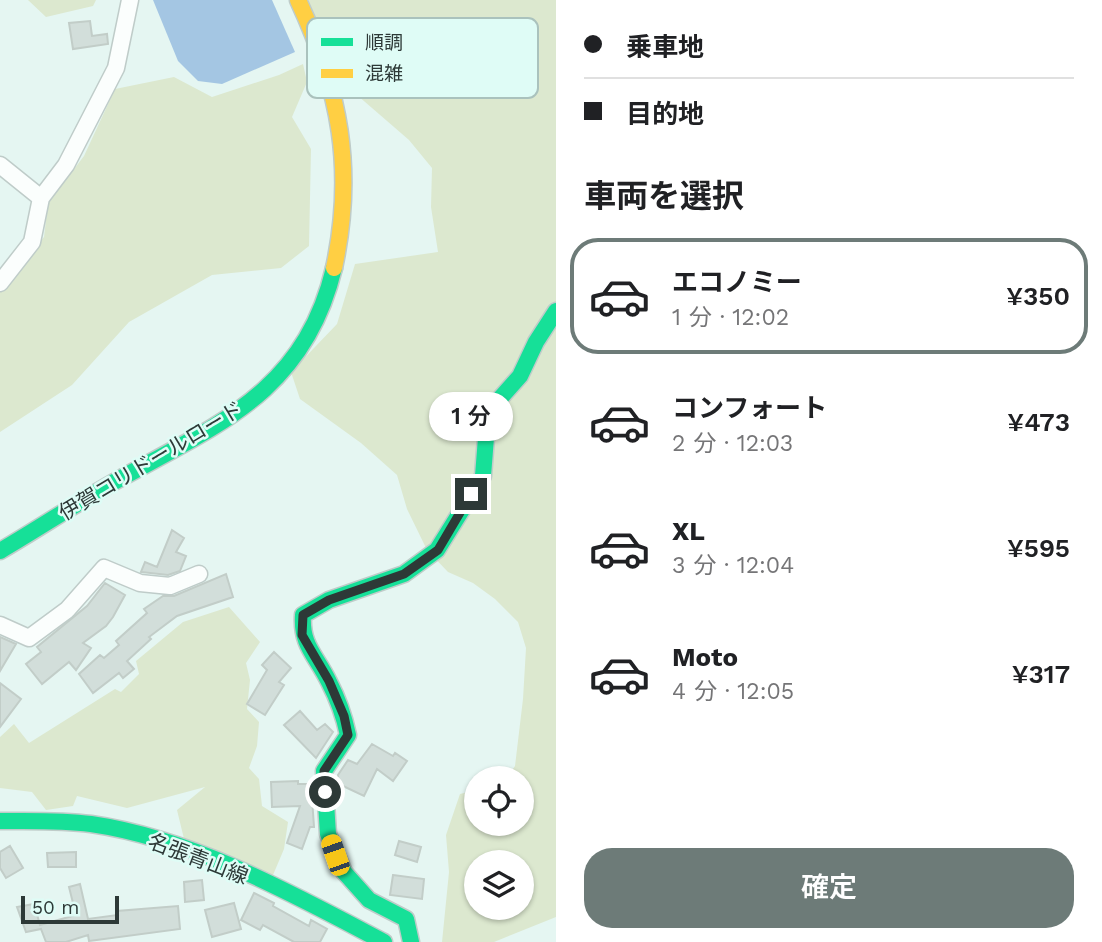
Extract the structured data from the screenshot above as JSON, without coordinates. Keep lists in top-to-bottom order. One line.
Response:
{"streets":{"street":["伊賀コリドールロード","名張青山線"]},"legend":["順調","混雑"],"scale_bar":"50 m","page":{"banner":["乗車地","目的地"],"heading":"車両を選択","list":[{"name":"エコノミー","note":"1 分 · 12:02","value":"¥350"},{"name":"コンフォート","note":"2 分 · 12:03","value":"¥473"},{"name":"XL","note":"3 分 · 12:04","value":"¥595"},{"name":"Moto","note":"4 分 · 12:05","value":"¥317"}],"bubble":"1 分","buttons":"確定","scale":"50 m"}}
